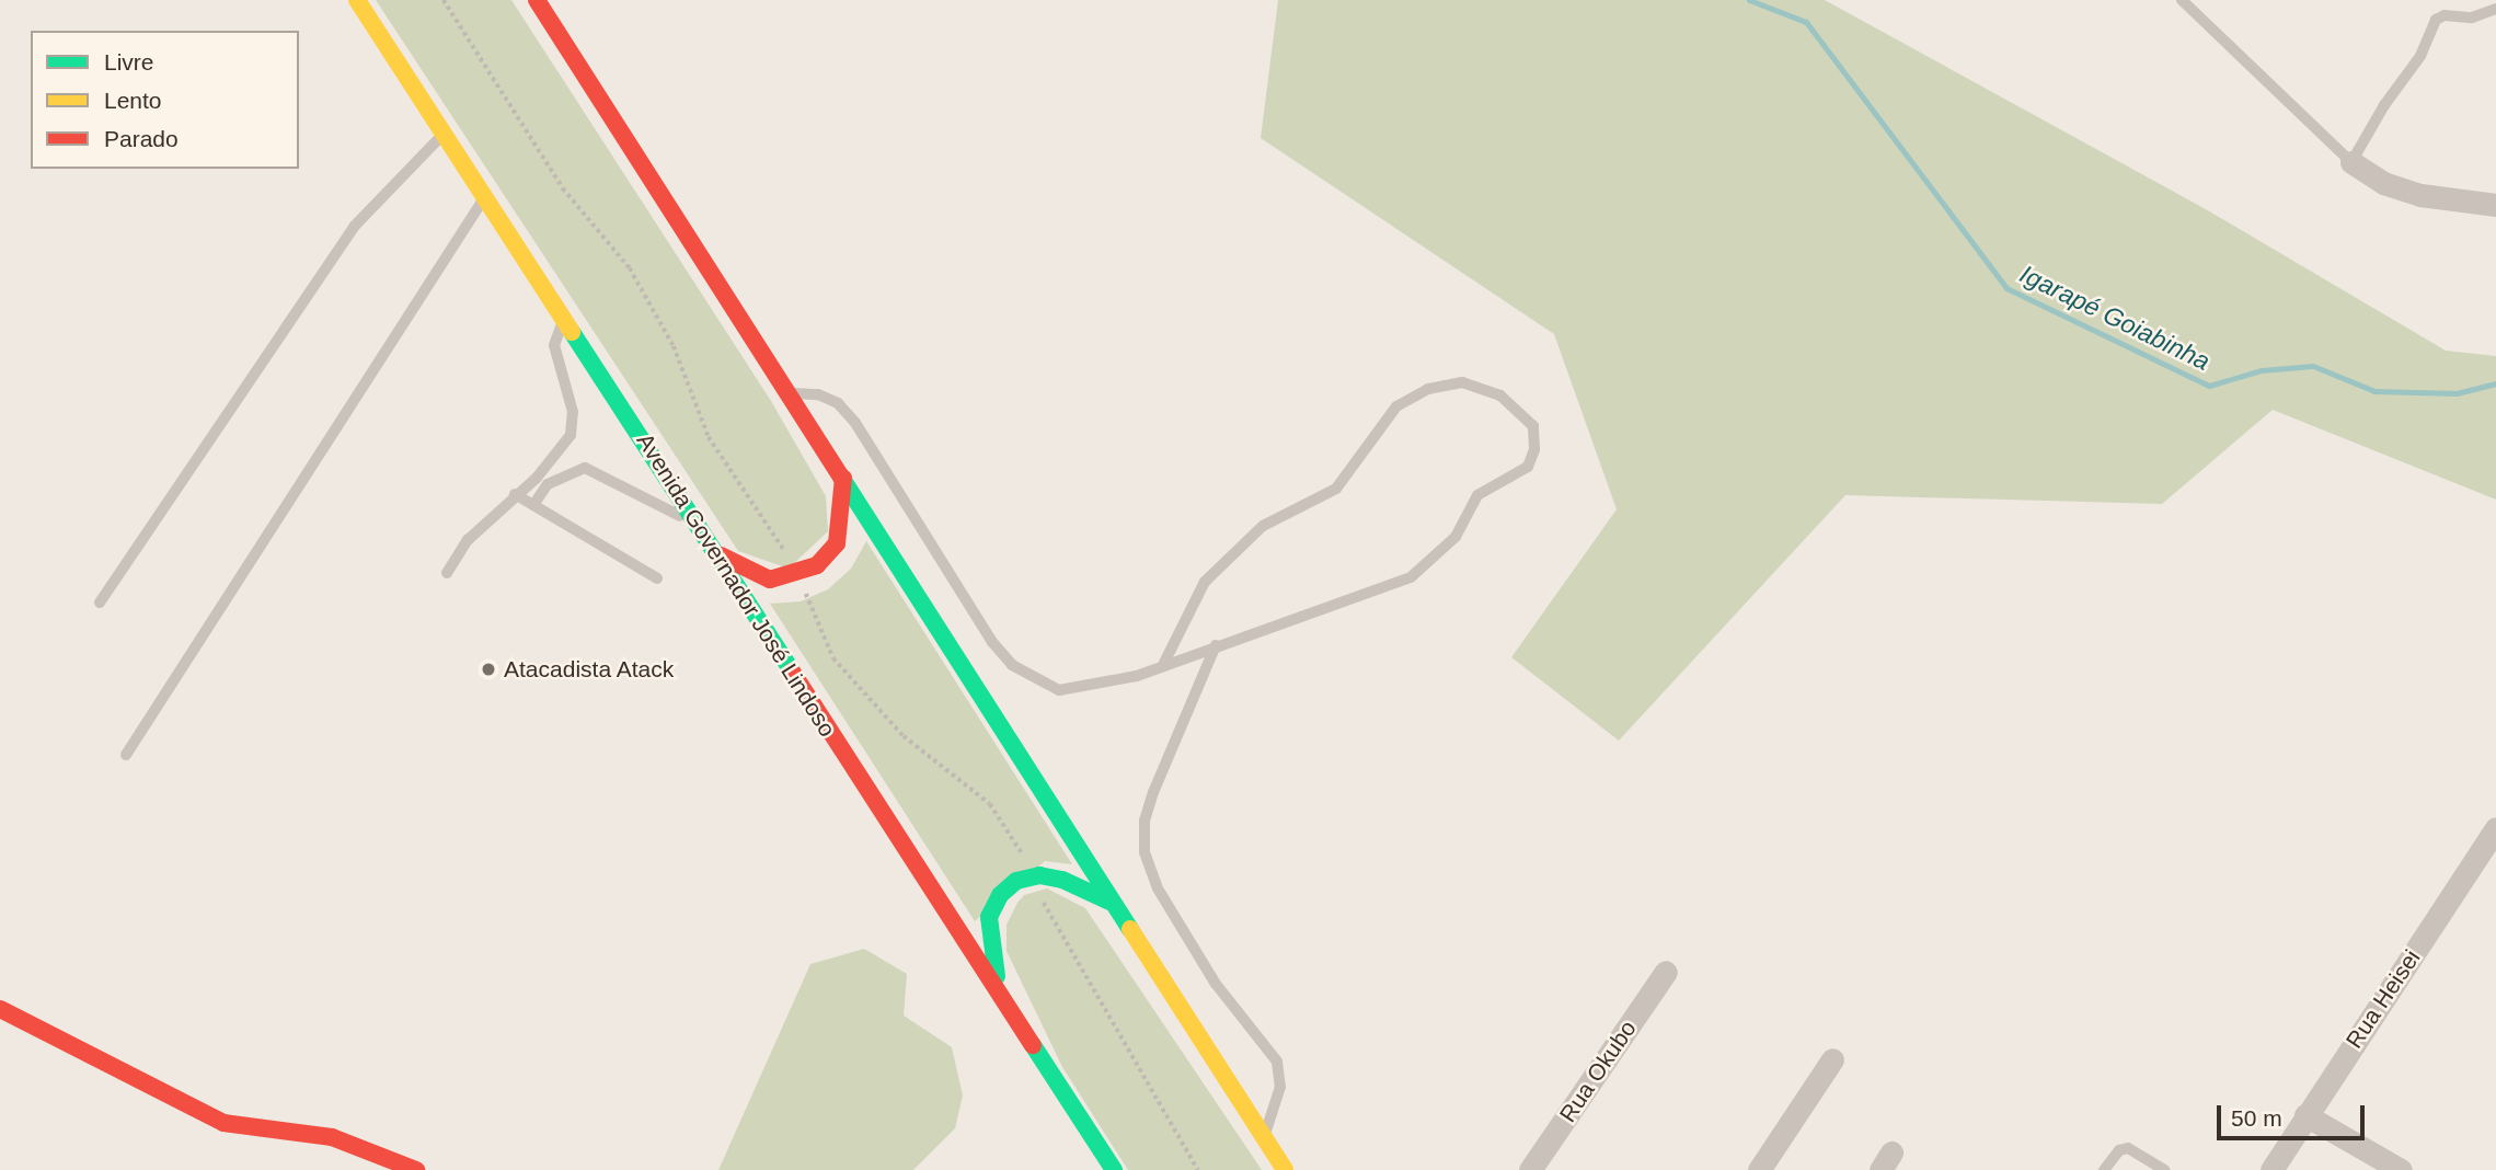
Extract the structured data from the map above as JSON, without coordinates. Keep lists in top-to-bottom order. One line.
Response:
{"streets":{"main road":["Avenida Governador José Lindoso"],"street":["Rua Heisei","Rua Okubo"]},"water":["Igarapé Goiabinha"],"places":["Atacadista Atack"],"legend":["Livre","Lento","Parado"],"scale_bar":"50 m"}
